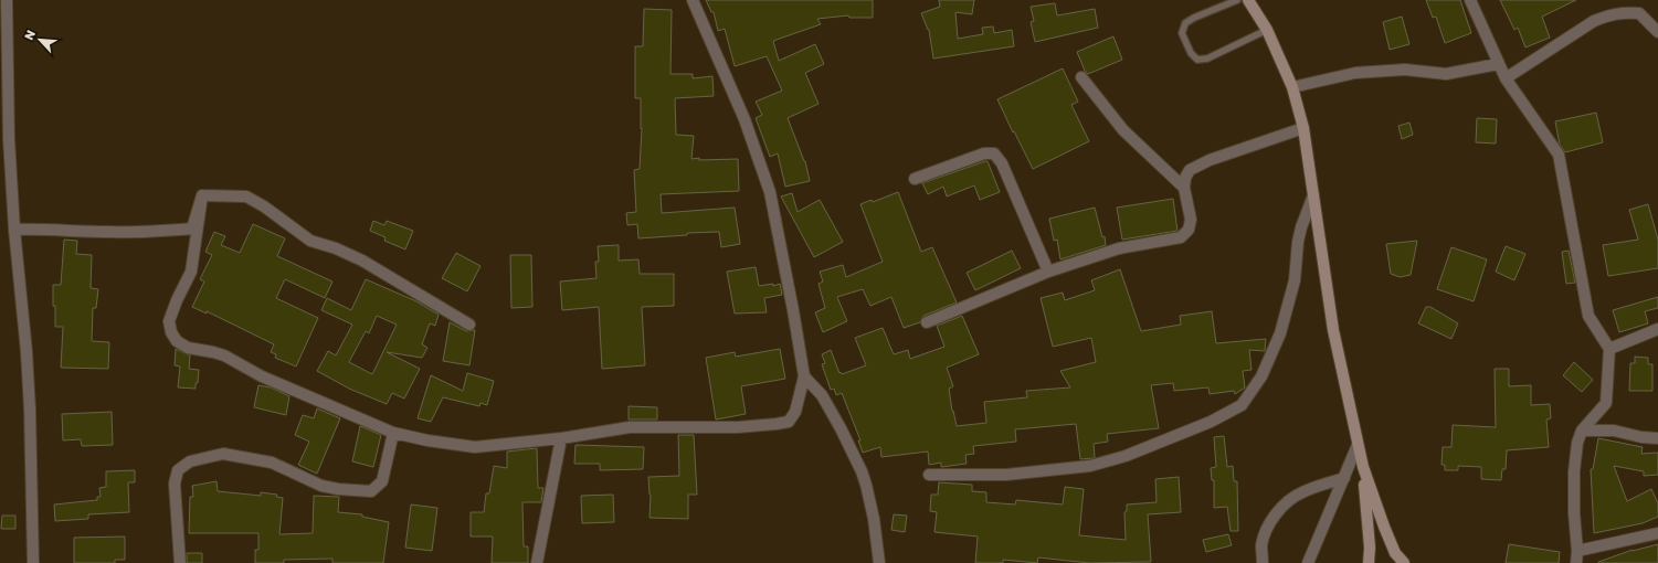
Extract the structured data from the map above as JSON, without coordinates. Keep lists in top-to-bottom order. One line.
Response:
{"north":"top left"}
